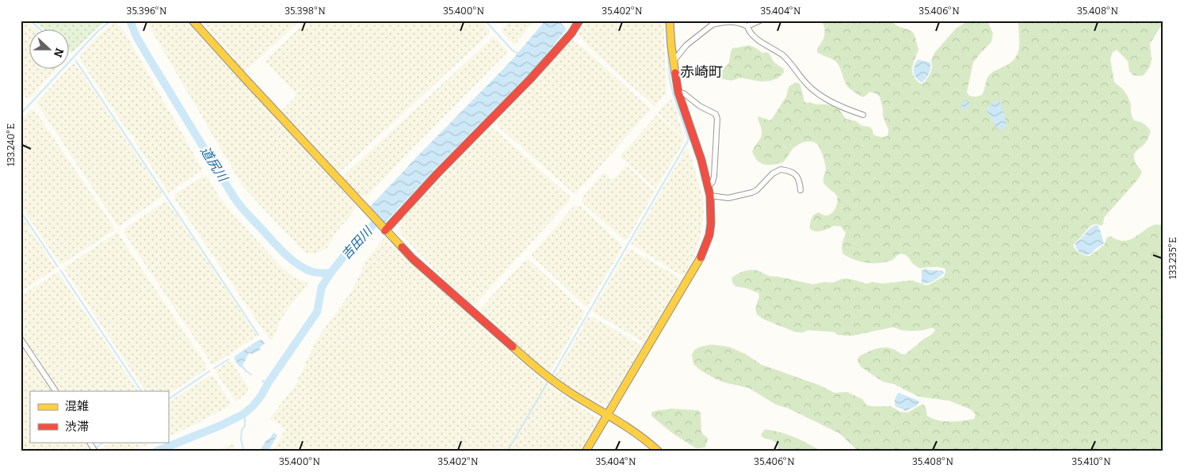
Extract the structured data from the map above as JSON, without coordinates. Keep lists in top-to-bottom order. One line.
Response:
{"districts":["赤崎町"],"water":["道尻川","吉田川"],"legend":["混雑","渋滞"],"north":"right","coordinates":["35.396°N","35.398°N","35.400°N","35.402°N","35.404°N","35.406°N","35.408°N","133.240°E","133.235°E","35.410°N"]}
